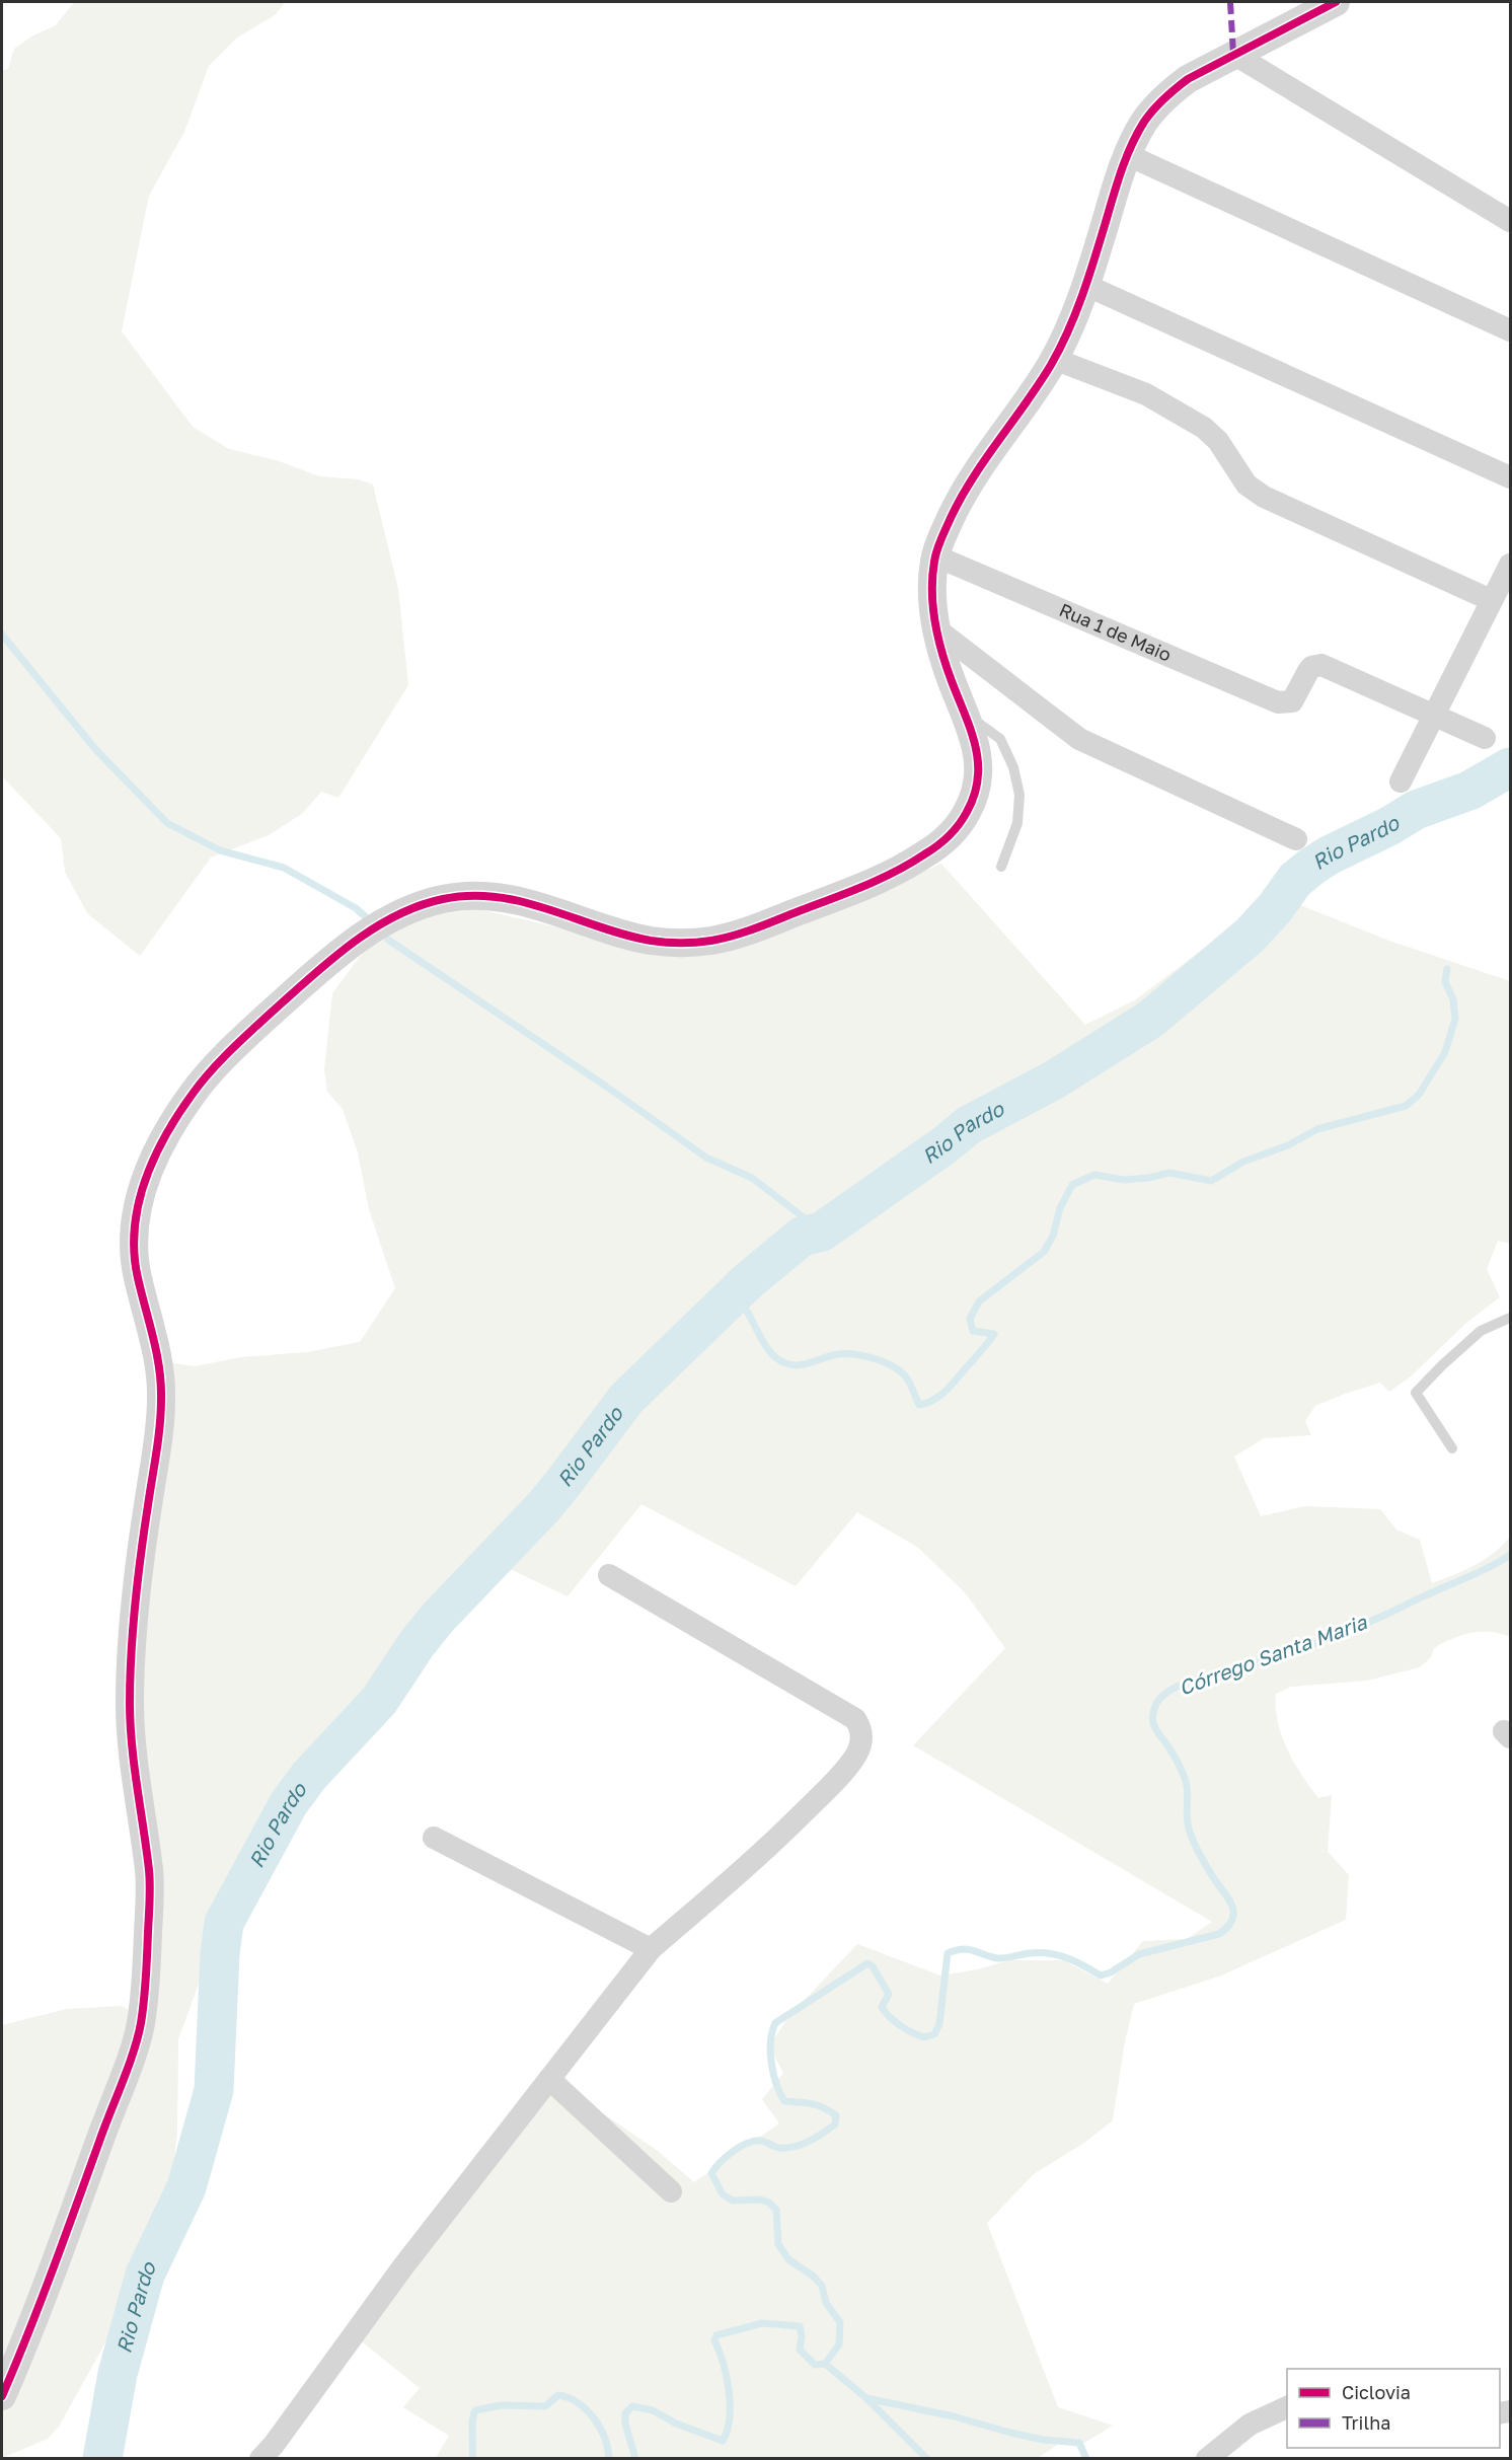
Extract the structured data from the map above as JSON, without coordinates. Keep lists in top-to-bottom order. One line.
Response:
{"streets":{"street":["Rua 1 de Maio"]},"water":["Rio Pardo","Córrego Santa Maria"],"legend":["Ciclovia","Trilha"]}
